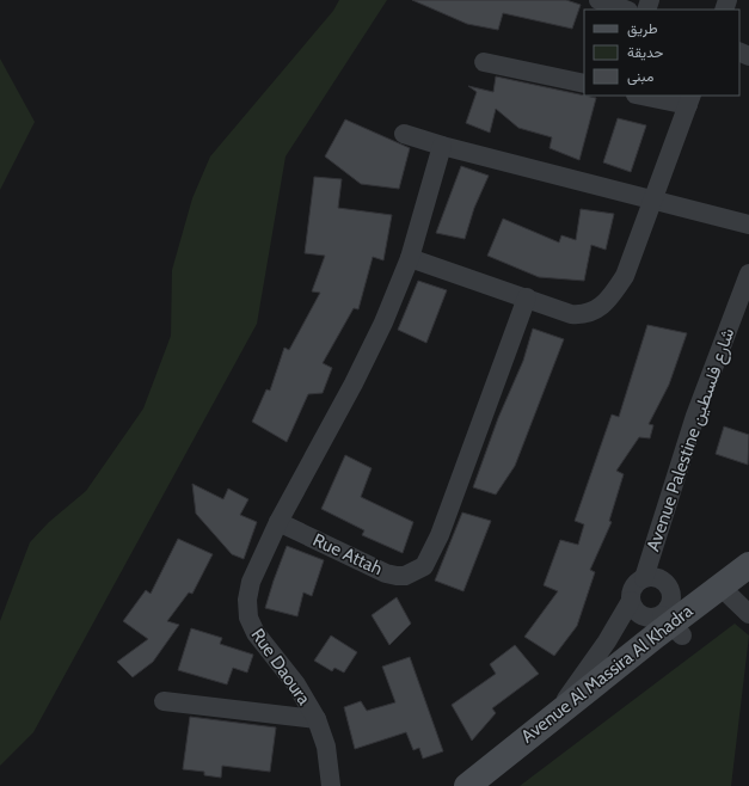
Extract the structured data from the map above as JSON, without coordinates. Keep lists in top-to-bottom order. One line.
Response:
{"streets":{"main road":["Avenue Al Massira Al Khadra"],"street":["Avenue Palestine شارع فلسطين","Rue Attah","Rue Daoura"]},"crossings":[["Rue Attah","Rue Daoura"]],"legend":["طريق","حديقة","مبنى"]}
